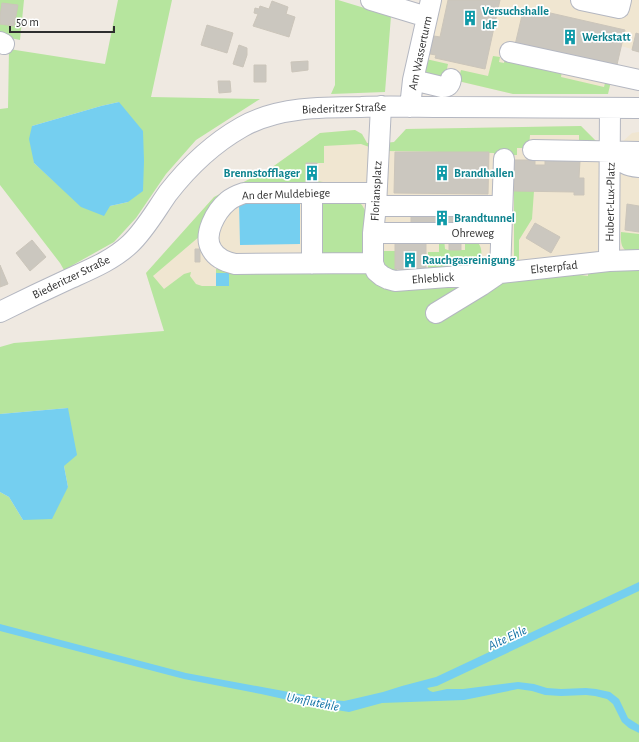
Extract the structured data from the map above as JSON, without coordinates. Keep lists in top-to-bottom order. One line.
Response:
{"streets":{"street":["Am Wasserturm","Biederitzer Straße","Floriansplatz","An der Muldebiege","Hubert-Lux-Platz","Ohreweg","Elsterpfad","Ehleblick"]},"crossings":[["Am Wasserturm","Biederitzer Straße"],["Biederitzer Straße","Floriansplatz"],["Biederitzer Straße","Hubert-Lux-Platz"],["Floriansplatz","An der Muldebiege"],["Floriansplatz","Ohreweg"],["Floriansplatz","Ehleblick"],["An der Muldebiege","Ehleblick"],["Hubert-Lux-Platz","Elsterpfad"],["Elsterpfad","Ehleblick"]],"water":["Alte Ehle","Umflutehle"],"places":{"building":["Versuchshalle IdF","Werkstatt","Brennstofflager","Brandhallen","Brandtunnel","Rauchgasreinigung"]},"scale_bar":"50 m"}
